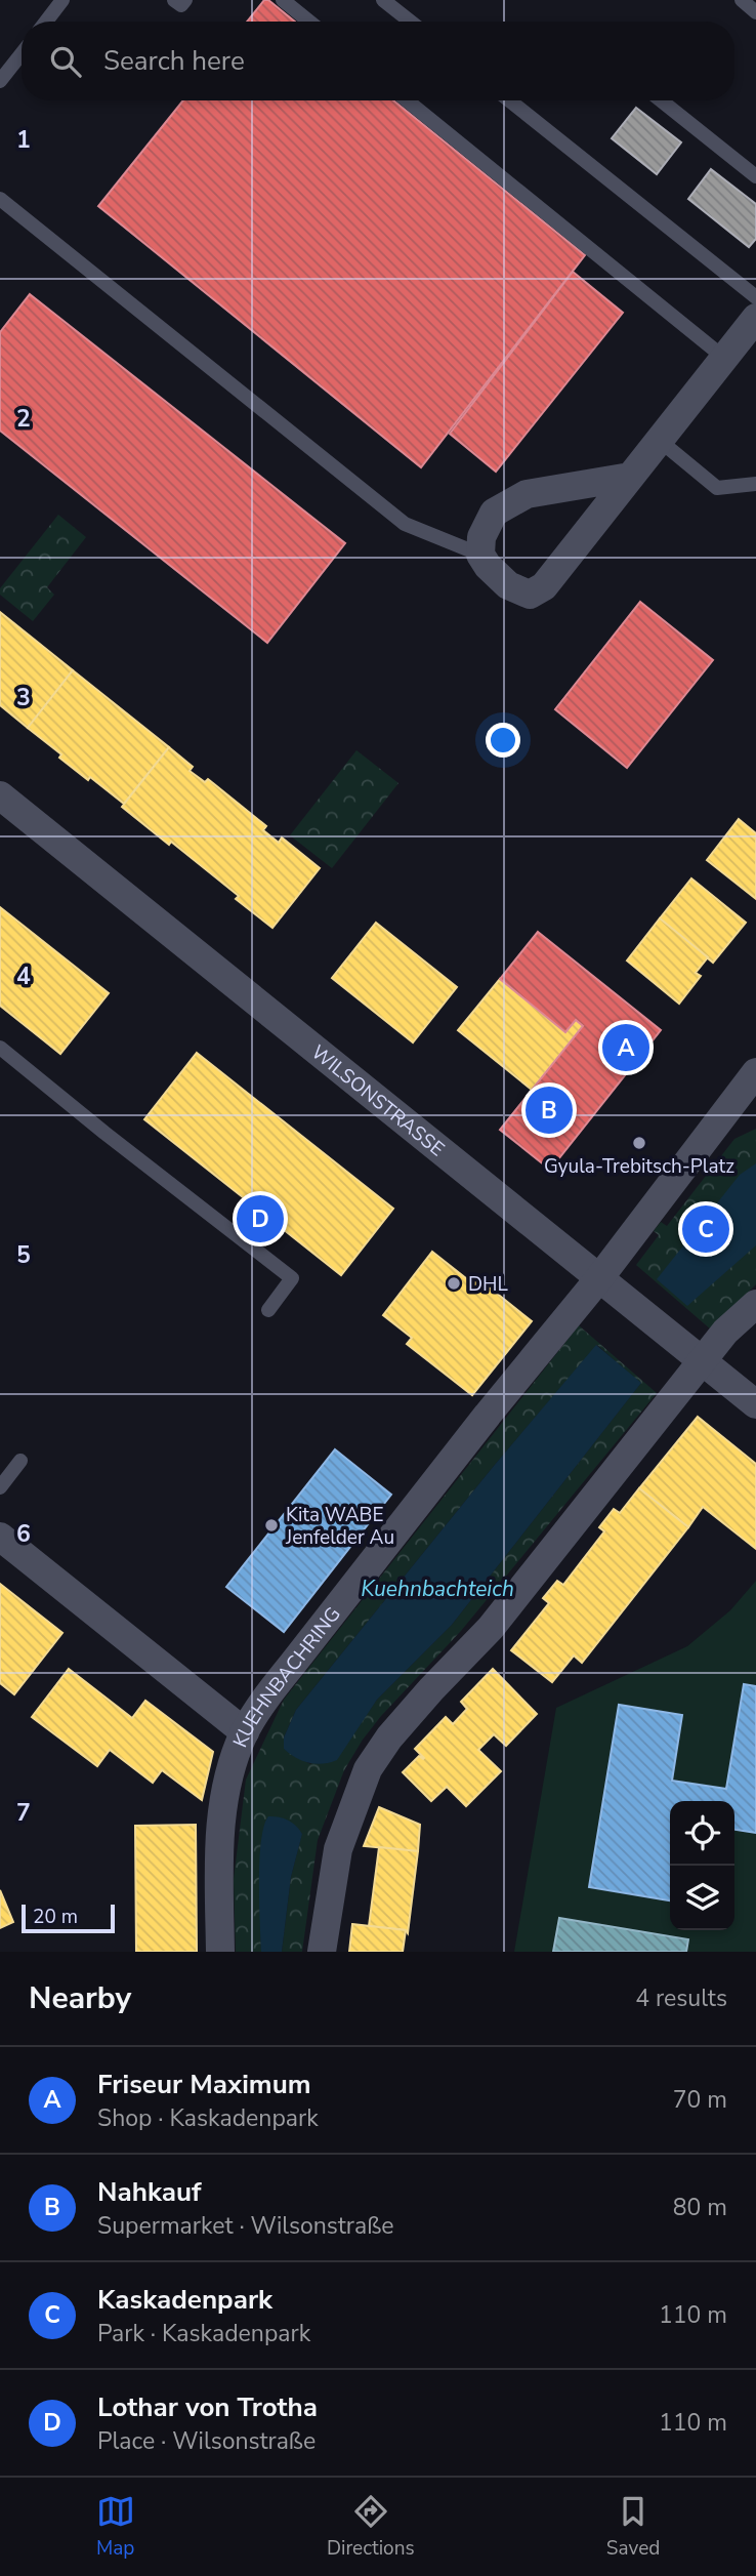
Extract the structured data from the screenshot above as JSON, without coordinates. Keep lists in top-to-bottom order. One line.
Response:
{"streets":{"street":["WILSONSTRASSE","KUEHNBACHRING"]},"crossings":[["WILSONSTRASSE","KUEHNBACHRING"]],"water":["Kuehnbachteich"],"places":["Gyula-Trebitsch-Platz","DHL","Kita WABE Jenfelder Au"],"scale_bar":"20 m","page":{"search":"Search here","pins":["A","B","D","C"],"scale":"20 m","heading":["Nearby","4 results"],"list":[{"mark":"A","name":"Friseur Maximum","note":"Shop · Kaskadenpark","value":"70 m"},{"mark":"B","name":"Nahkauf","note":"Supermarket · Wilsonstraße","value":"80 m"},{"mark":"C","name":"Kaskadenpark","note":"Park · Kaskadenpark","value":"110 m"},{"mark":"D","name":"Lothar von Trotha","note":"Place · Wilsonstraße","value":"110 m"}],"nav":["Map","Directions","Saved"]},"grid":{"rows":["1","2","3","4","5","6","7"]}}
